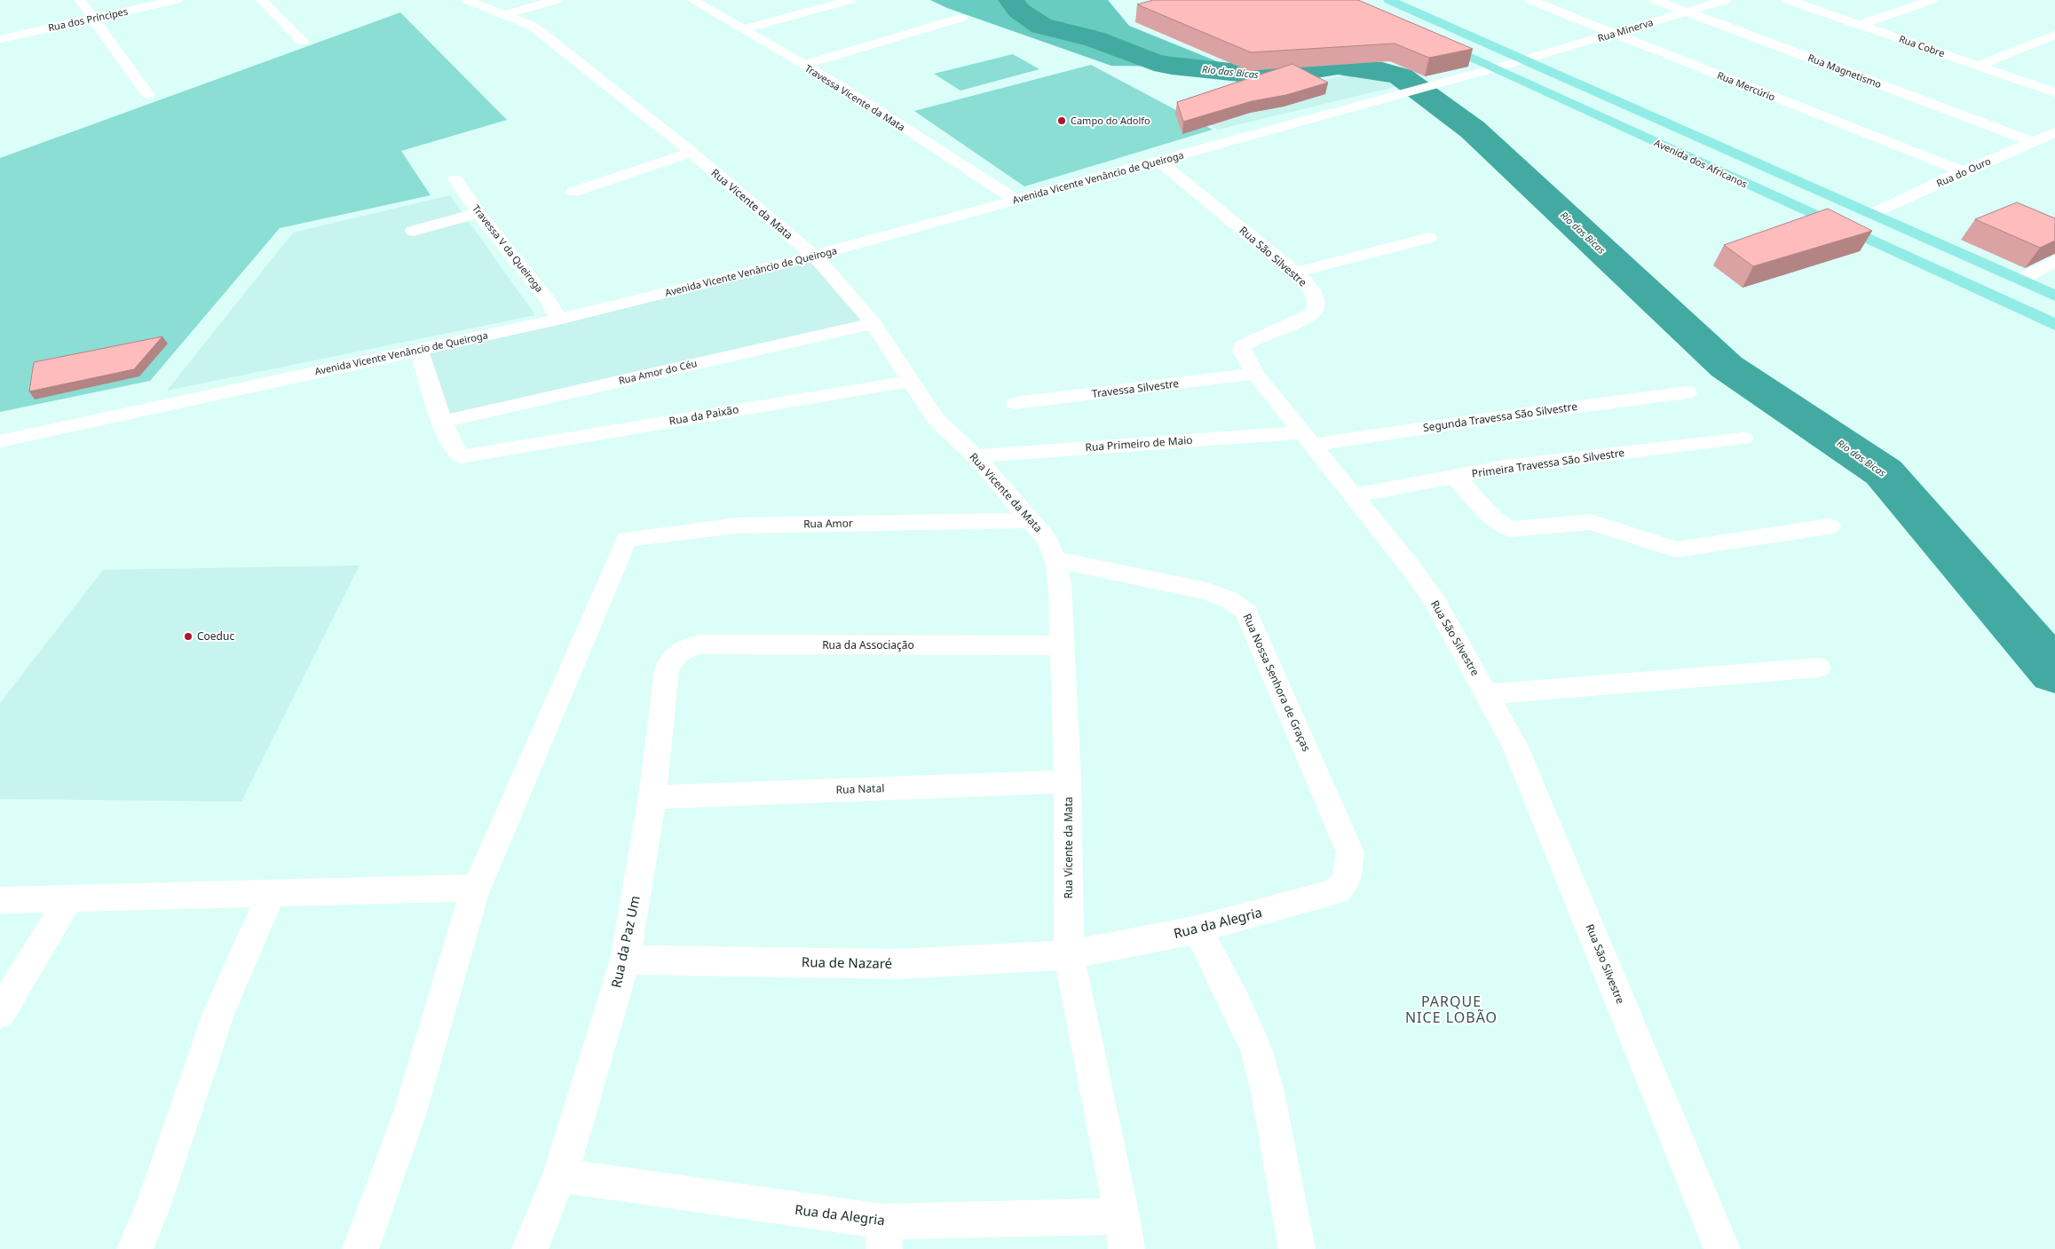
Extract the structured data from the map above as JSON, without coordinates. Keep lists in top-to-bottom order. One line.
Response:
{"streets":{"main road":["Avenida dos Africanos"],"street":["Rua dos Príncipes","Rua Minerva","Rua Cobre","Rua Magnetismo","Rua Mercúrio","Travessa Vicente da Mata","Rua do Ouro","Avenida Vicente Venâncio de Queiroga","Rua Vicente da Mata","Travessa V da Queiroga","Rua São Silvestre","Rua Amor do Céu","Travessa Silvestre","Rua da Paixão","Segunda Travessa São Silvestre","Rua Primeiro de Maio","Primeira Travessa São Silvestre","Rua Amor","Rua da Associação","Rua Nossa Senhora de Graças","Rua Natal","Rua da Alegria","Rua da Paz Um","Rua de Nazaré"]},"crossings":[["Rua Minerva","Rua Magnetismo"],["Rua Minerva","Rua Mercúrio"],["Rua Minerva","Avenida dos Africanos"],["Rua Minerva","Avenida Vicente Venâncio de Queiroga"],["Rua Magnetismo","Rua do Ouro"],["Rua Mercúrio","Rua do Ouro"],["Travessa Vicente da Mata","Avenida Vicente Venâncio de Queiroga"],["Avenida dos Africanos","Rua do Ouro"],["Avenida dos Africanos","Avenida Vicente Venâncio de Queiroga"],["Avenida Vicente Venâncio de Queiroga","Rua Vicente da Mata"],["Avenida Vicente Venâncio de Queiroga","Travessa V da Queiroga"],["Avenida Vicente Venâncio de Queiroga","Rua São Silvestre"],["Rua Vicente da Mata","Rua Amor do Céu"],["Rua Vicente da Mata","Rua da Paixão"],["Rua Vicente da Mata","Rua Primeiro de Maio"],["Rua Vicente da Mata","Rua Amor"],["Rua Vicente da Mata","Rua da Associação"],["Rua Vicente da Mata","Rua Nossa Senhora de Graças"],["Rua Vicente da Mata","Rua Natal"],["Rua Vicente da Mata","Rua da Alegria"],["Rua Vicente da Mata","Rua de Nazaré"],["Rua São Silvestre","Travessa Silvestre"],["Rua São Silvestre","Segunda Travessa São Silvestre"],["Rua São Silvestre","Rua Primeiro de Maio"],["Rua São Silvestre","Primeira Travessa São Silvestre"],["Rua Amor do Céu","Rua da Paixão"],["Segunda Travessa São Silvestre","Rua Primeiro de Maio"],["Rua da Associação","Rua da Paz Um"],["Rua Nossa Senhora de Graças","Rua da Alegria"],["Rua Natal","Rua da Paz Um"],["Rua da Alegria","Rua da Paz Um"],["Rua da Alegria","Rua de Nazaré"],["Rua da Paz Um","Rua de Nazaré"]],"districts":["PARQUE NICE LOBÃO"],"water":["Rio das Bicas"],"places":["Campo do Adolfo","Coeduc"]}
